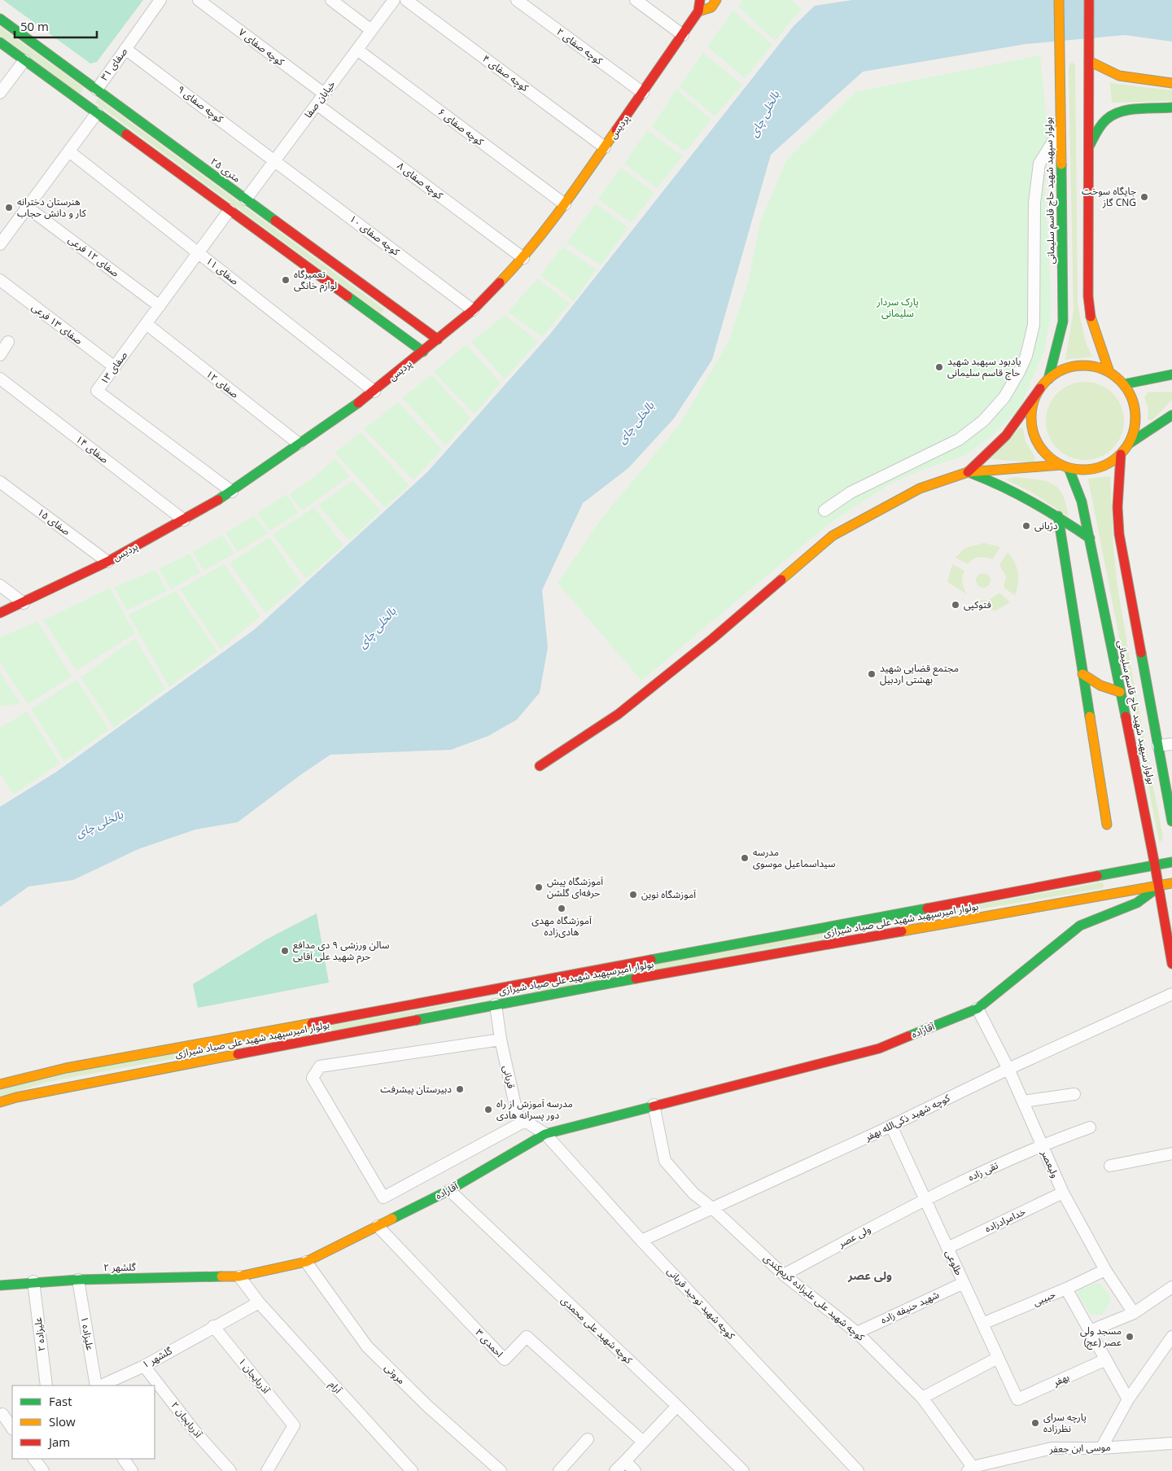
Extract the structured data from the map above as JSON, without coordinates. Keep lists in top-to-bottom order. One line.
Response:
{"streets":{"street":["کوچه صفای ۲","کوچه صفای ۷","صفای ۳۱","کوچه صفای ۴","خیابان صفا","کوچه صفای ۹","کوچه صفای ۶","پردیس","۲۵ متری","کوچه صفای ۸","بولوار سپهبد شهید حاج قاسم سلیمانی","کوچه صفای ۱۰","صفای ۱۲ فرعی","صفای ۱۱","صفای ۱۳ فرعی","صفای ۱۳","صفای ۱۲","صفای ۱۴","صفای ۱۵","بولوار امیرسپهبد شهید علی صیاد شیرازی","آقازاده","قربانی","کوچه شهید ذکی‌الله بهفر","ولیعصر","تقی زاده","خدامرادزاده","ولی عصر","طلوعی","گلشهر ۲","کوچه شهید علی علیزاده کریم‌کندی","حبیبی","کوچه شهید توحید قربانی","شهید حنیفه زاده","کوچه شهید علی محمدی","علیزاده ۱","علیزاده ۲","احمدی ۳","گلشهر ۱","مروتی","آذربایجان ۱","بهفر","آرام","آذربایجان ۲","موسی ابن جعفر"]},"crossings":[["کوچه صفای ۲","پردیس"],["کوچه صفای ۷","خیابان صفا"],["صفای ۳۱","کوچه صفای ۹"],["صفای ۳۱","۲۵ متری"],["کوچه صفای ۴","پردیس"],["خیابان صفا","کوچه صفای ۹"],["خیابان صفا","کوچه صفای ۶"],["خیابان صفا","۲۵ متری"],["خیابان صفا","کوچه صفای ۸"],["خیابان صفا","کوچه صفای ۱۰"],["کوچه صفای ۹","کوچه صفای ۱۰"],["کوچه صفای ۶","پردیس"],["پردیس","۲۵ متری"],["پردیس","کوچه صفای ۸"],["پردیس","کوچه صفای ۱۰"],["پردیس","صفای ۱۱"],["پردیس","صفای ۱۳"],["پردیس","صفای ۱۲"],["پردیس","صفای ۱۴"],["پردیس","صفای ۱۵"],["بولوار سپهبد شهید حاج قاسم سلیمانی","بولوار امیرسپهبد شهید علی صیاد شیرازی"],["بولوار سپهبد شهید حاج قاسم سلیمانی","آقازاده"],["صفای ۱۲ فرعی","صفای ۱۳"],["صفای ۱۱","صفای ۱۳"],["صفای ۱۳ فرعی","صفای ۱۳"],["صفای ۱۳","صفای ۱۲"],["بولوار امیرسپهبد شهید علی صیاد شیرازی","آقازاده"],["بولوار امیرسپهبد شهید علی صیاد شیرازی","قربانی"],["آقازاده","قربانی"],["آقازاده","ولیعصر"],["آقازاده","گلشهر ۲"],["آقازاده","کوچه شهید توحید قربانی"],["آقازاده","کوچه شهید علی محمدی"],["آقازاده","احمدی ۳"],["آقازاده","مروتی"],["آقازاده","آرام"],["قربانی","کوچه شهید توحید قربانی"],["کوچه شهید ذکی‌الله بهفر","ولیعصر"],["کوچه شهید ذکی‌الله بهفر","طلوعی"],["کوچه شهید ذکی‌الله بهفر","کوچه شهید علی علیزاده کریم‌کندی"],["کوچه شهید ذکی‌الله بهفر","کوچه شهید توحید قربانی"],["ولیعصر","تقی زاده"],["ولیعصر","خدامرادزاده"],["ولیعصر","حبیبی"],["تقی زاده","ولی عصر"],["تقی زاده","طلوعی"],["خدامرادزاده","طلوعی"],["ولی عصر","طلوعی"],["ولی عصر","کوچه شهید علی علیزاده کریم‌کندی"],["طلوعی","حبیبی"],["طلوعی","شهید حنیفه زاده"],["طلوعی","بهفر"],["گلشهر ۲","علیزاده ۱"],["گلشهر ۲","علیزاده ۲"],["گلشهر ۲","آرام"],["کوچه شهید علی علیزاده کریم‌کندی","شهید حنیفه زاده"],["کوچه شهید علی علیزاده کریم‌کندی","موسی ابن جعفر"],["گلشهر ۱","آذربایجان ۱"],["گلشهر ۱","آرام"],["گلشهر ۱","آذربایجان ۲"]],"districts":["ولی عصر"],"water":["بالخلی چای"],"parks":["پارک سردار سلیمانی"],"places":["جایگاه سوخت گاز CNG","هنرستان دخترانه کار و دانش حجاب","تعمیرگاه لوازم خانگی","یادبود سپهبد شهید حاج قاسم سلیمانی","دژبانی","فتوکپی","مجتمع قضایی شهید بهشتی اردبیل","مدرسه سیداسماعیل موسوی","آموزشگاه پیش حرفه‌ای گلشن","آموزشگاه نوین","آموزشگاه مهدی هادی‌زاده","سالن ورزشی ۹ دی مدافع حرم شهید علی آقایی","دبیرستان پیشرفت","مدرسه آموزش از راه دور پسرانه هادی","مسجد ولی عصر (عج)","پارچه‌ سرای نظرزاده"],"legend":["Fast","Slow","Jam"],"scale_bar":"50 m"}
